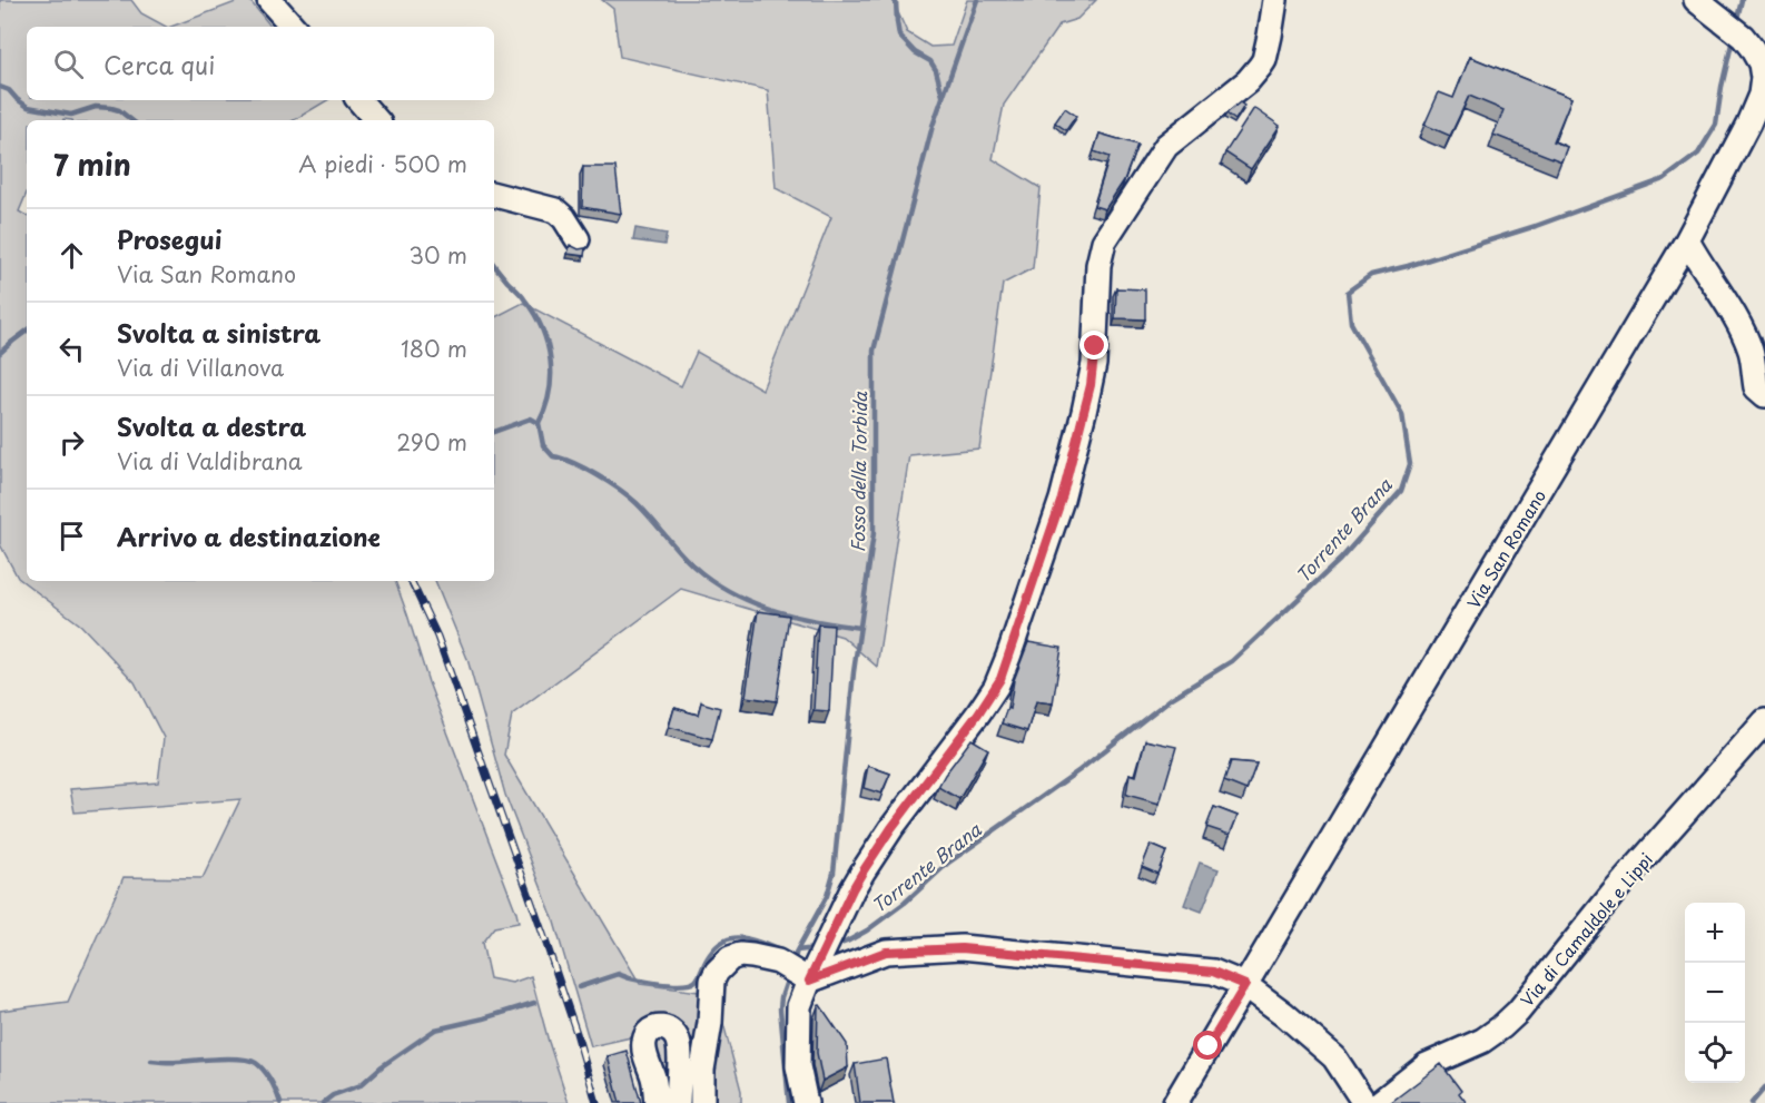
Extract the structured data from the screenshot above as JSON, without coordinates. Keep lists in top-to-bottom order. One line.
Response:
{"streets":{"street":["Via San Romano","Via di Camaldole e Lippi"]},"water":["Fosso della Torbida","Torrente Brana"],"page":{"search":"Cerca qui","heading":["7 min","A piedi · 500 m"],"list":[["Prosegui","Via San Romano","30 m"],["Svolta a sinistra","Via di Villanova","180 m"],["Svolta a destra","Via di Valdibrana","290 m"],"Arrivo a destinazione"],"map_buttons":["+","−"]}}
